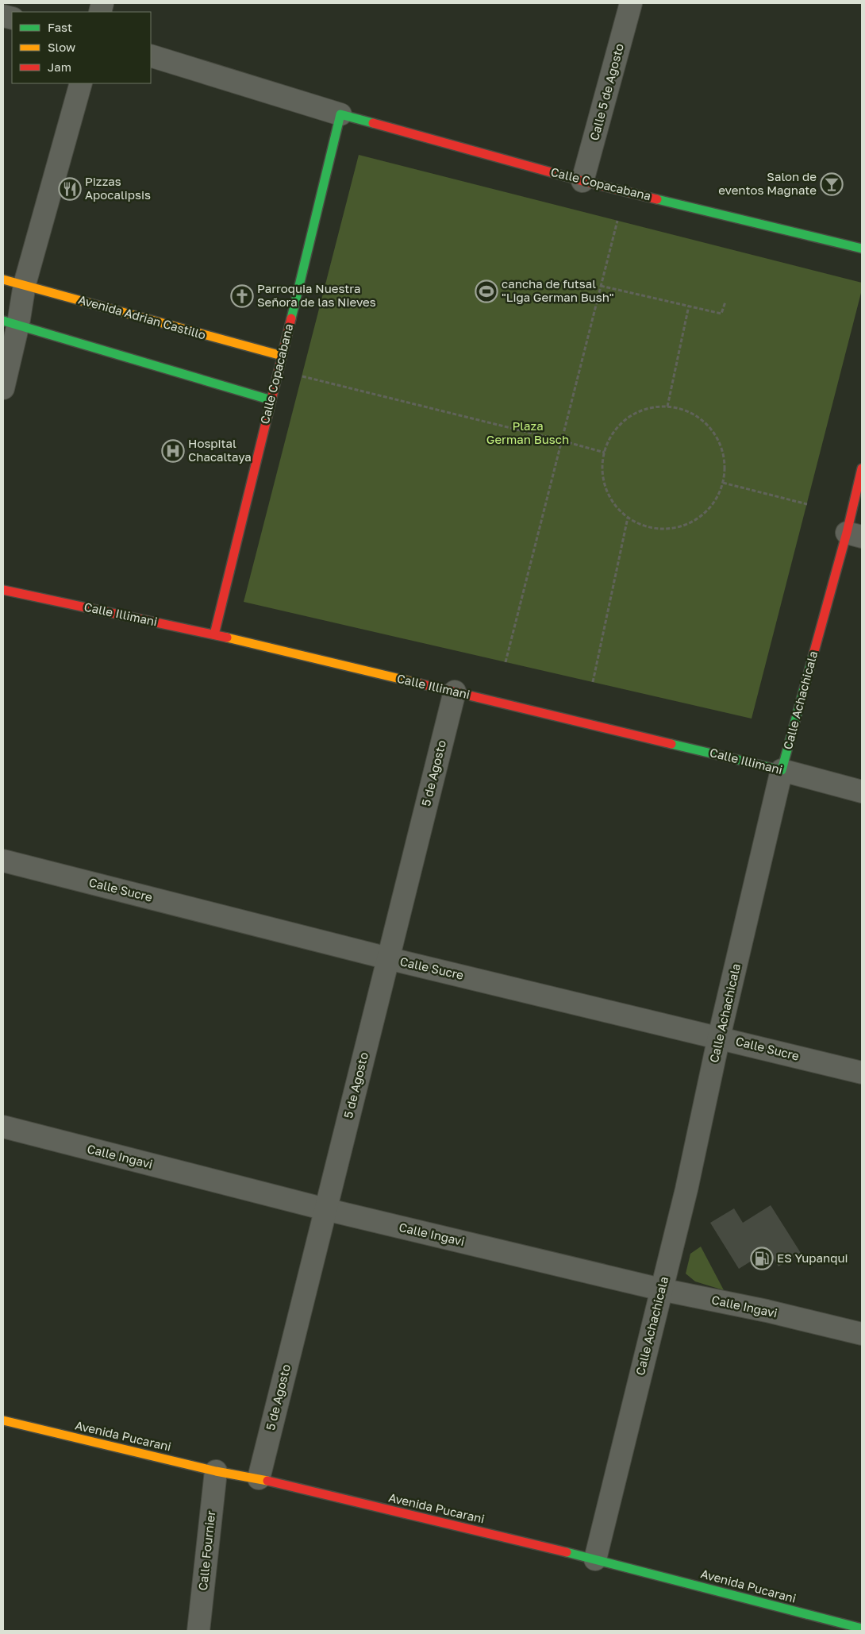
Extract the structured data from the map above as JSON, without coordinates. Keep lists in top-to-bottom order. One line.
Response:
{"streets":{"street":["Calle 5 de Agosto","Calle Copacabana","Avenida Adrian Castillo","Calle Illimani","Calle Achachicala","5 de Agosto","Calle Sucre","Calle Ingavi","Avenida Pucarani","Calle Fournier"]},"crossings":[["Calle 5 de Agosto","Calle Copacabana"],["Calle Copacabana","Avenida Adrian Castillo"],["Calle Copacabana","Calle Illimani"],["Calle Illimani","Calle Achachicala"],["Calle Illimani","5 de Agosto"],["Calle Achachicala","Calle Sucre"],["Calle Achachicala","Calle Ingavi"],["Calle Achachicala","Avenida Pucarani"],["5 de Agosto","Calle Sucre"],["5 de Agosto","Calle Ingavi"],["5 de Agosto","Avenida Pucarani"],["Avenida Pucarani","Calle Fournier"]],"parks":["Plaza German Busch"],"places":{"bar":["Salon de eventos Magnate"],"restaurant":["Pizzas Apocalipsis"],"sports":["cancha de futsal \"Liga German Bush\""],"church":["Parroquia Nuestra Señora de las Nieves"],"hospital":["Hospital Chacaltaya"],"fuel station":["ES Yupanqui"]},"legend":["Fast","Slow","Jam"]}
